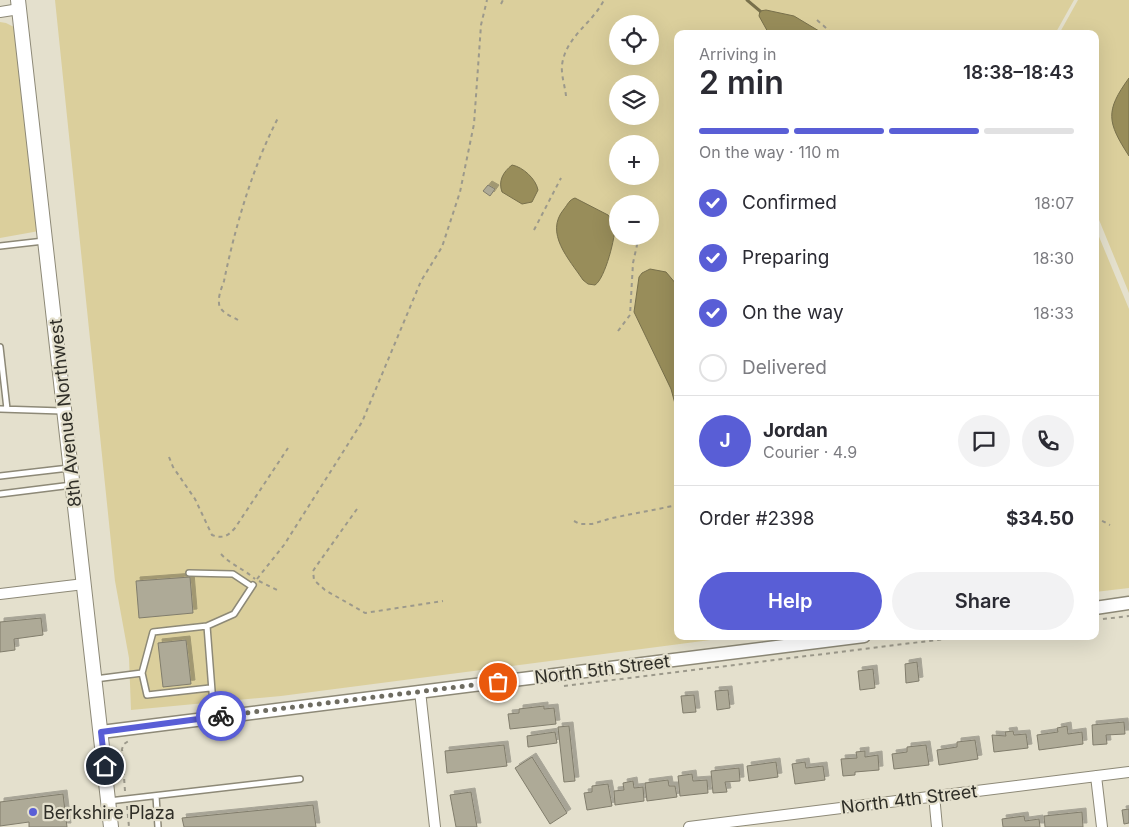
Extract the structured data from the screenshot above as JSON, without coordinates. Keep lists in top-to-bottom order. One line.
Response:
{"streets":{"main road":["8th Avenue Northwest"],"street":["North 5th Street","North 4th Street"]},"crossings":[["8th Avenue Northwest","North 5th Street"]],"places":["Berkshire Plaza"],"page":{"map_buttons":["+","−"],"heading":["2 min","Arriving in","18:38–18:43"],"panel":["Jordan","Courier · 4.9","Order #2398","$34.50"],"bar":"On the way · 110 m","list":[["Confirmed","18:07"],["Preparing","18:30"],["On the way","18:33"],"Delivered"],"round":"J","buttons":["Help","Share"]}}
